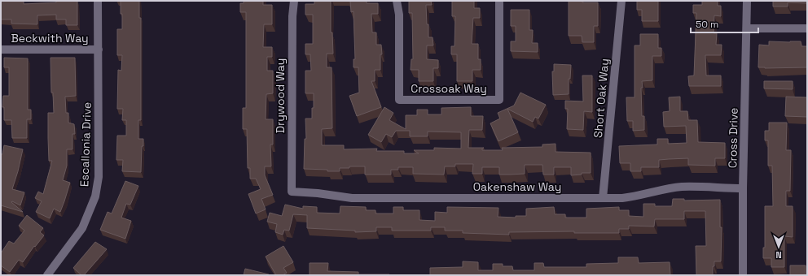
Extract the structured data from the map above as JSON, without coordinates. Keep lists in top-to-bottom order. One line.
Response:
{"streets":{"street":["Beckwith Way","Crossoak Way","Drywood Way","Short Oak Way","Cross Drive","Escallonia Drive","Oakenshaw Way"]},"crossings":[["Beckwith Way","Escallonia Drive"],["Drywood Way","Oakenshaw Way"],["Short Oak Way","Oakenshaw Way"],["Cross Drive","Oakenshaw Way"]],"scale_bar":"50 m","north":"bottom"}
